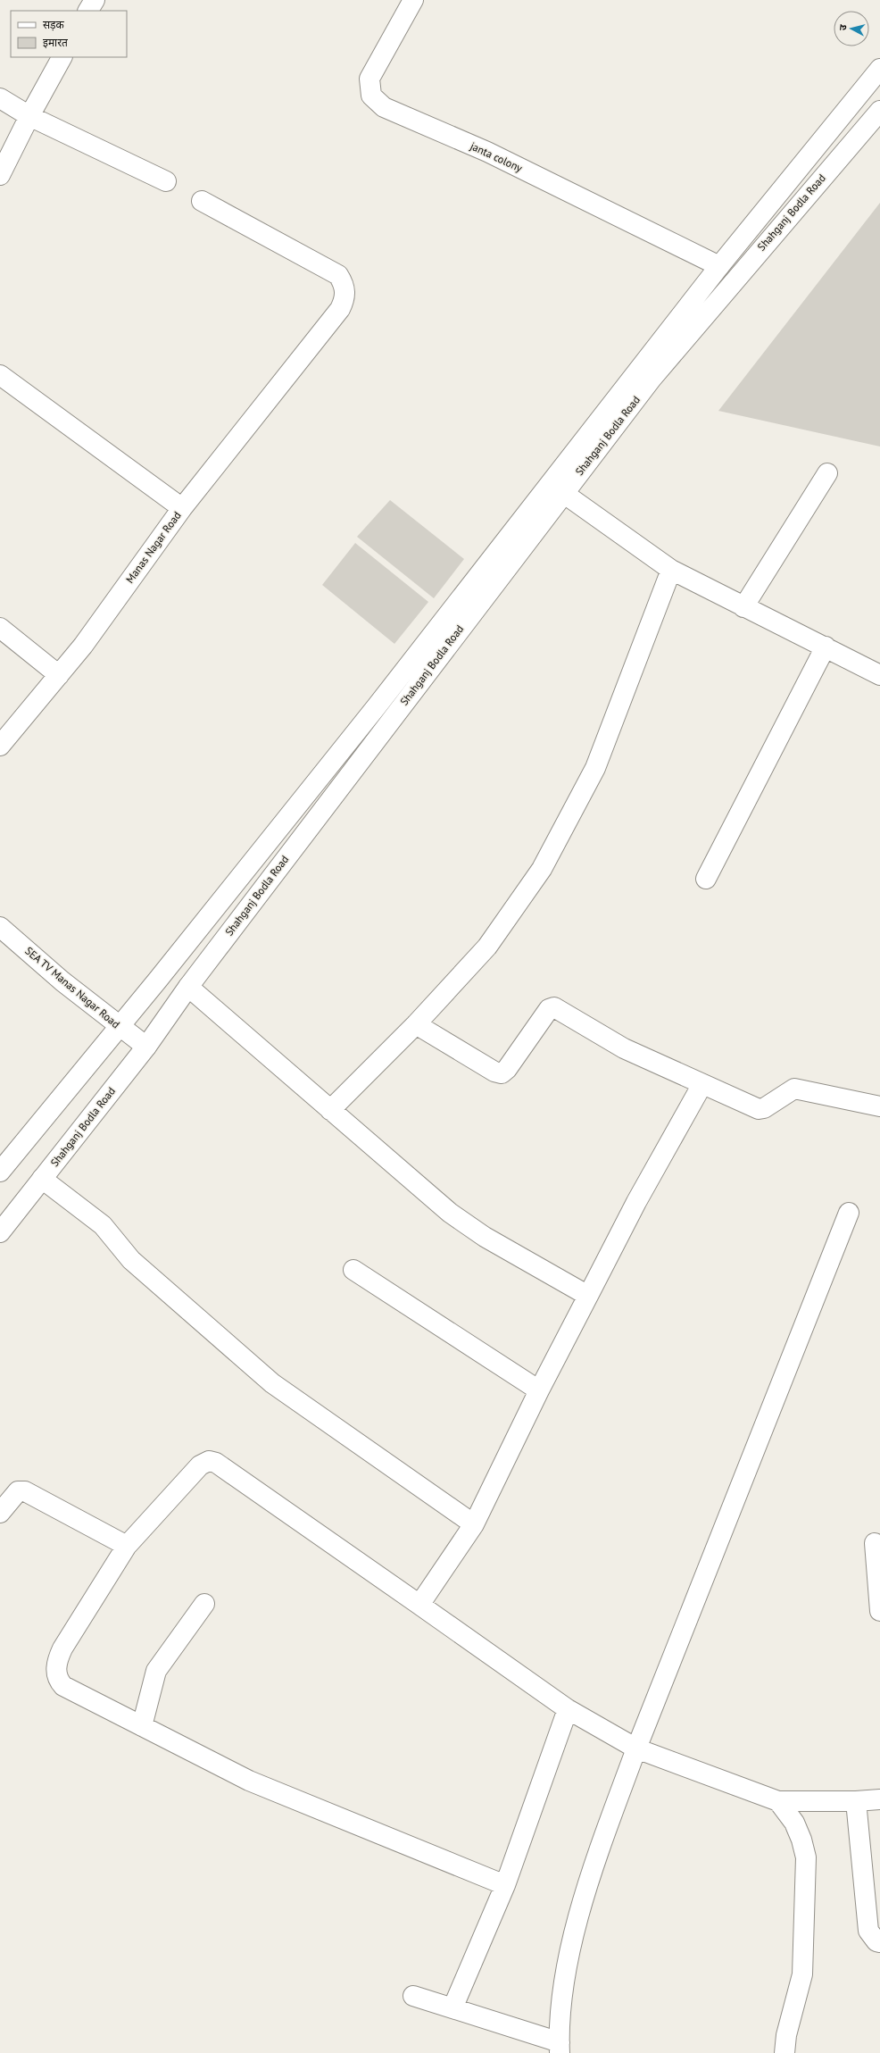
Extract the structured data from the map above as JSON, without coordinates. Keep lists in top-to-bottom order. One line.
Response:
{"streets":{"street":["janta colony","Shahganj Bodla Road","Manas Nagar Road","SEA TV Manas Nagar Road"]},"crossings":[["Shahganj Bodla Road","SEA TV Manas Nagar Road"]],"legend":["सड़क","इमारत"],"north":"left"}
